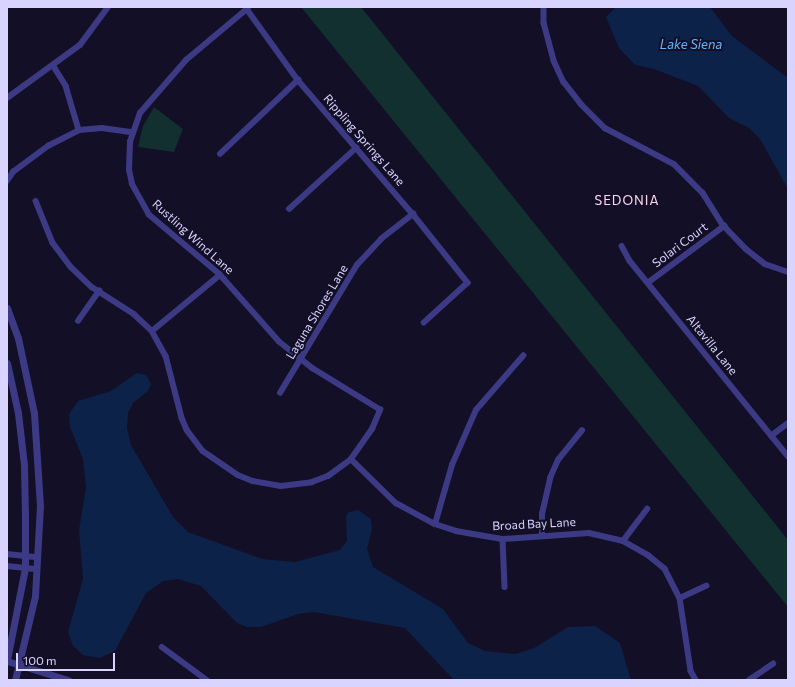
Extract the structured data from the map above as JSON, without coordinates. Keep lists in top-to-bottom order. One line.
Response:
{"streets":{"street":["Rippling Springs Lane","Rustling Wind Lane","Solari Court","Laguna Shores Lane","Altavilla Lane","Broad Bay Lane"]},"crossings":[["Rippling Springs Lane","Rustling Wind Lane"],["Rippling Springs Lane","Laguna Shores Lane"],["Rustling Wind Lane","Laguna Shores Lane"],["Rustling Wind Lane","Broad Bay Lane"],["Solari Court","Altavilla Lane"]],"districts":["SEDONIA"],"water":["Lake Siena"],"scale_bar":"100 m"}
